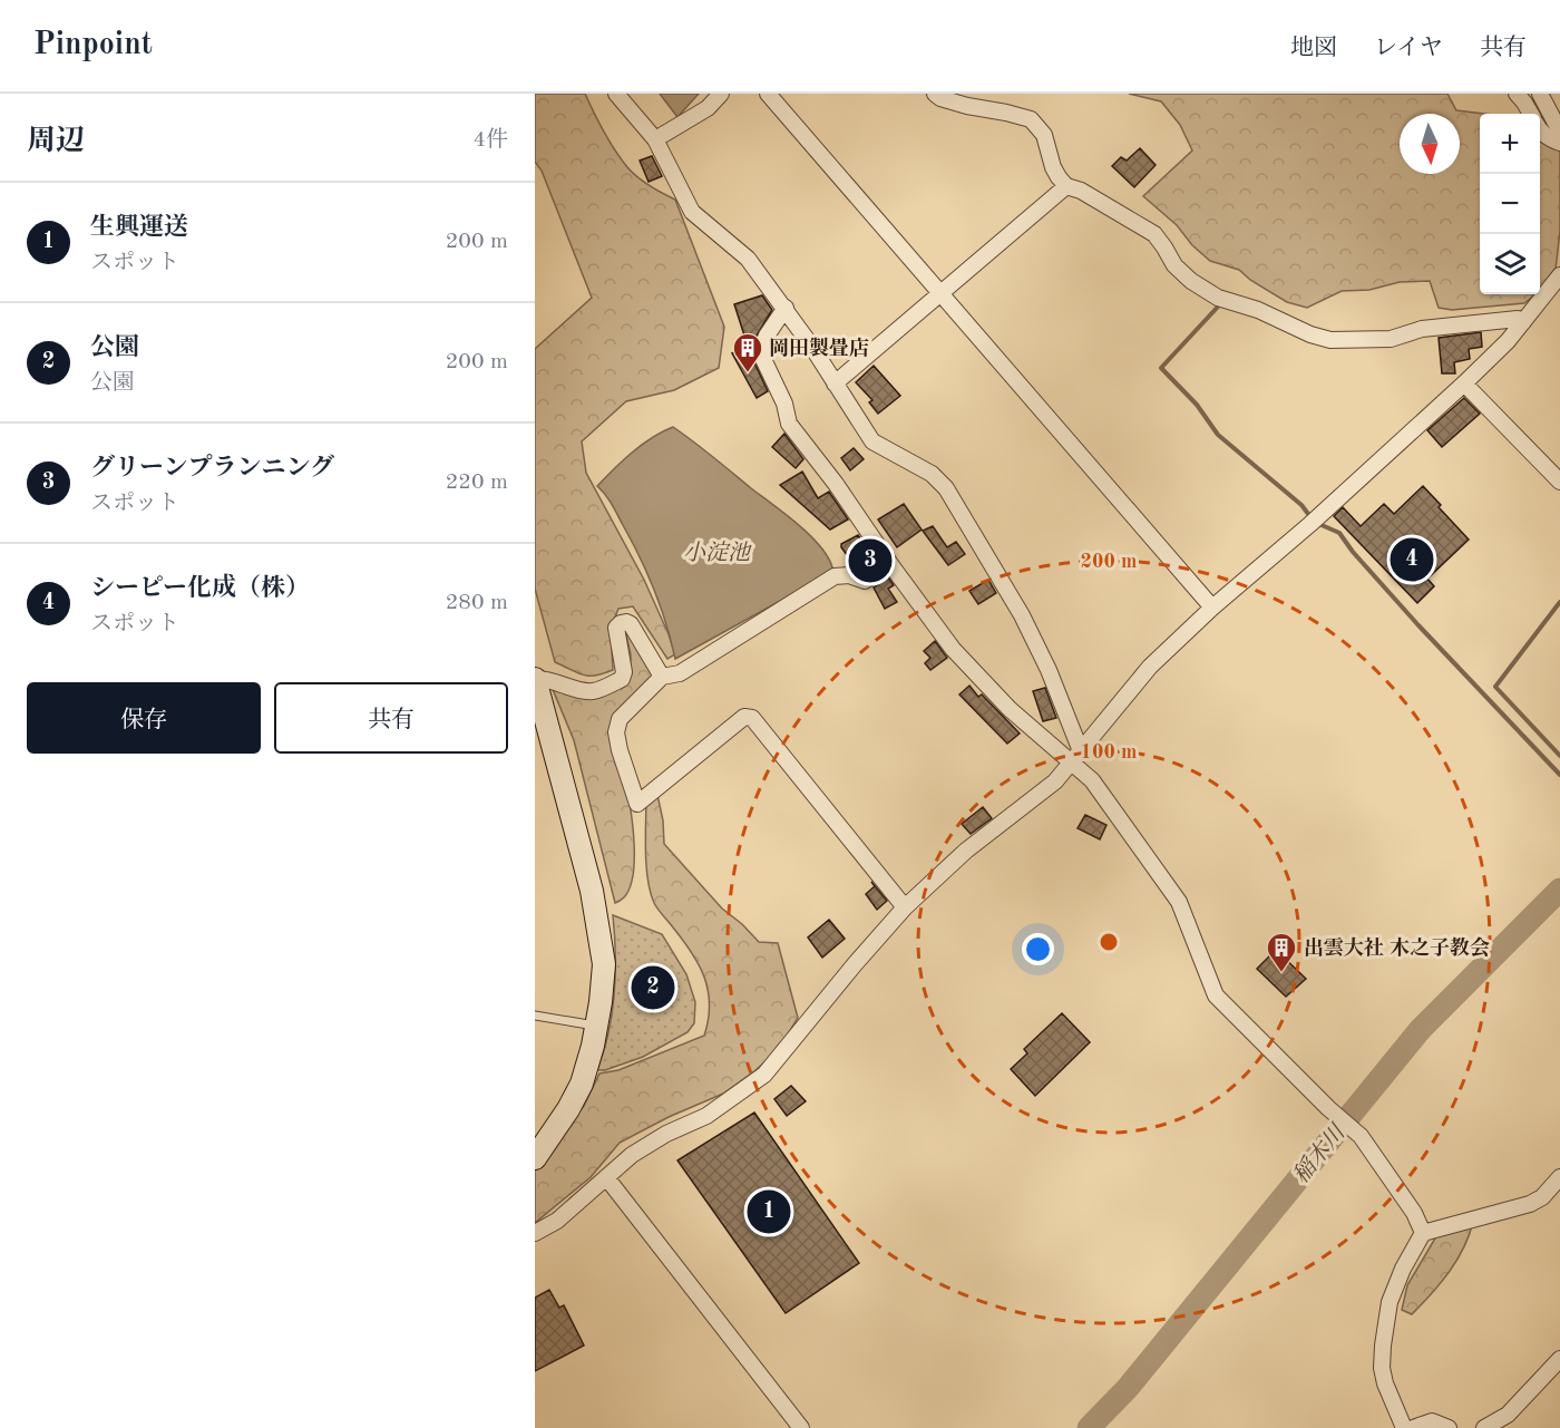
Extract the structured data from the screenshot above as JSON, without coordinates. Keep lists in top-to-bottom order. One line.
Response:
{"water":["小淀池","稲木川"],"places":{"building":["岡田製畳店","出雲大社 木之子教会"]},"north":"bottom","page":{"header":"Pinpoint","nav":["地図","レイヤ","共有"],"heading":["周辺","4件"],"map_buttons":["+","−"],"list":[{"mark":"1","name":"生興運送","note":"スポット","value":"200 m"},{"mark":"2","name":"公園","note":"公園","value":"200 m"},{"mark":"3","name":"グリーンプランニング","note":"スポット","value":"220 m"},{"mark":"4","name":"シーピー化成（株）","note":"スポット","value":"280 m"}],"pins":["4","3","2","1"],"buttons":["保存","共有"]},"rings":["200 m","100 m"]}
